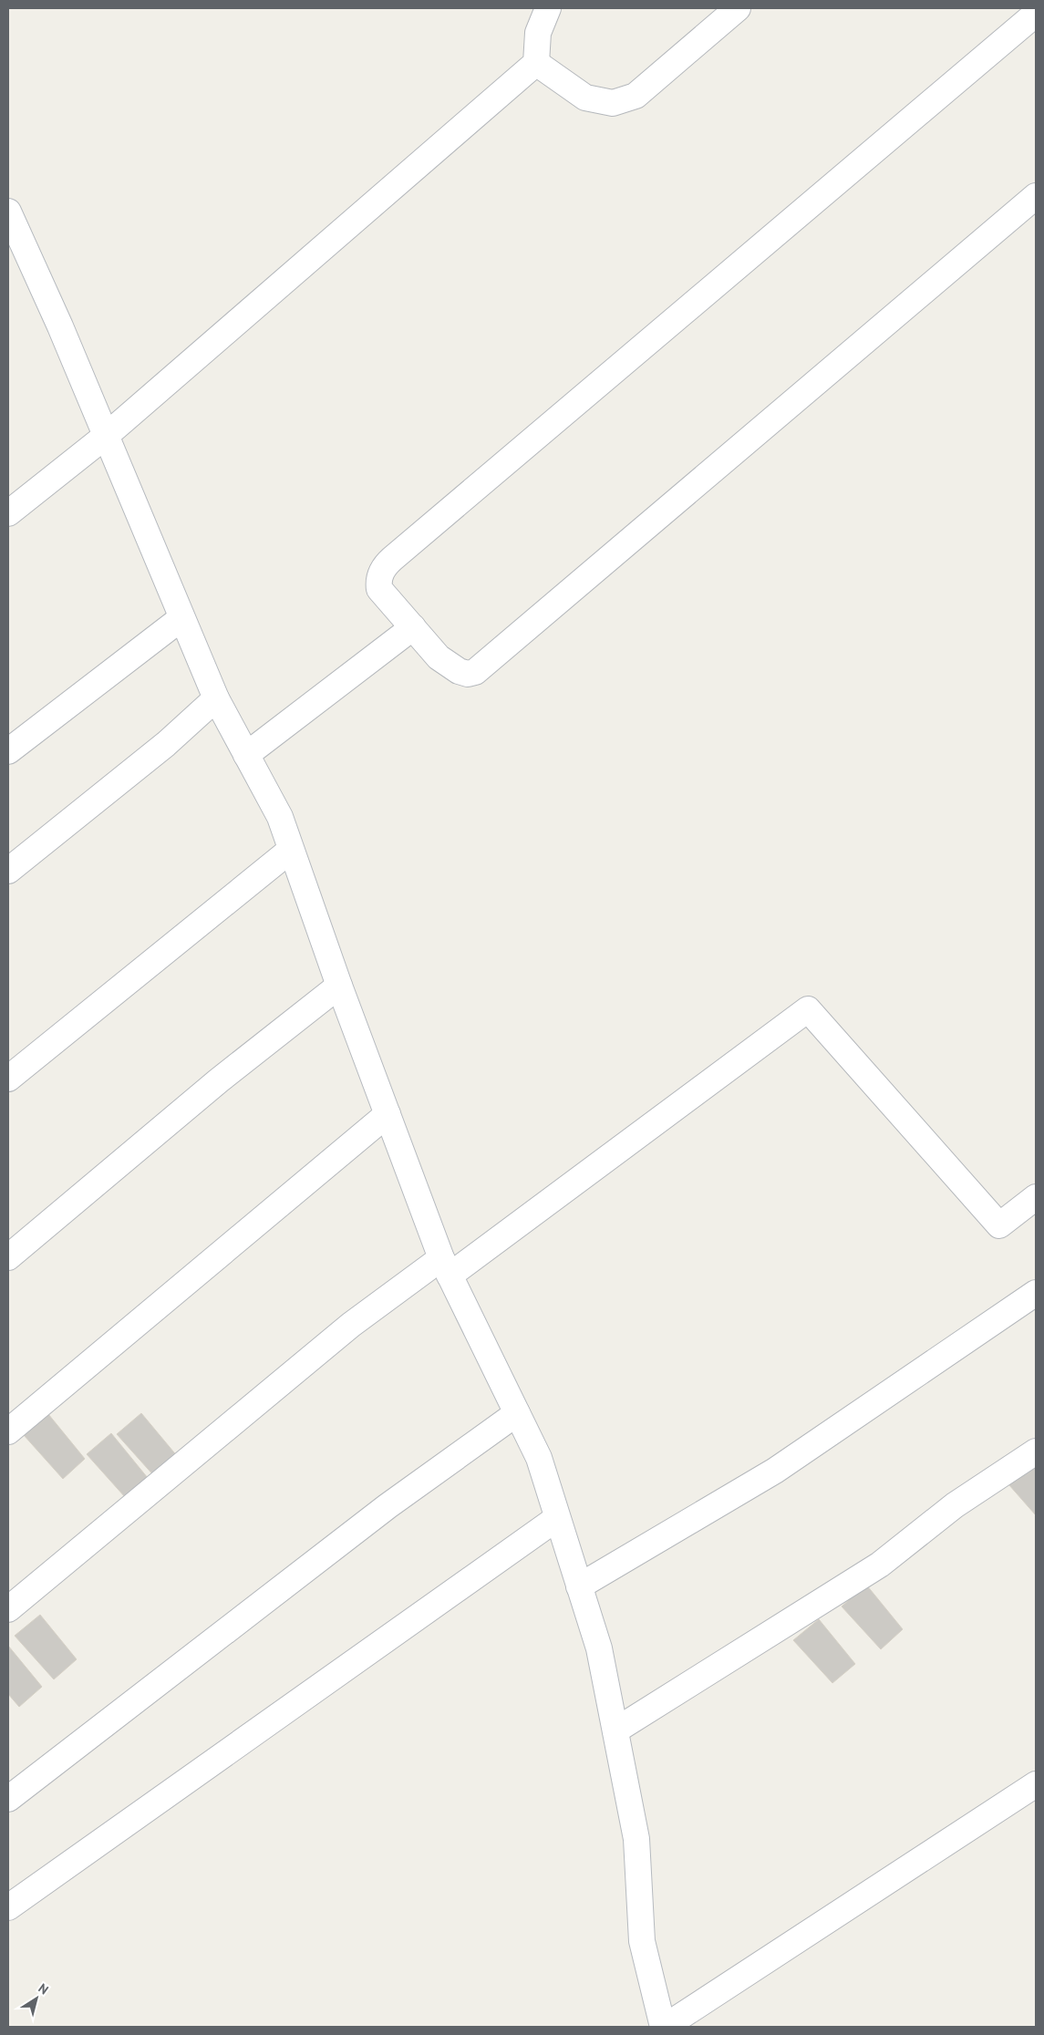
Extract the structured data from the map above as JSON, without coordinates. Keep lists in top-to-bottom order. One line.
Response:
{"north":"top right"}
